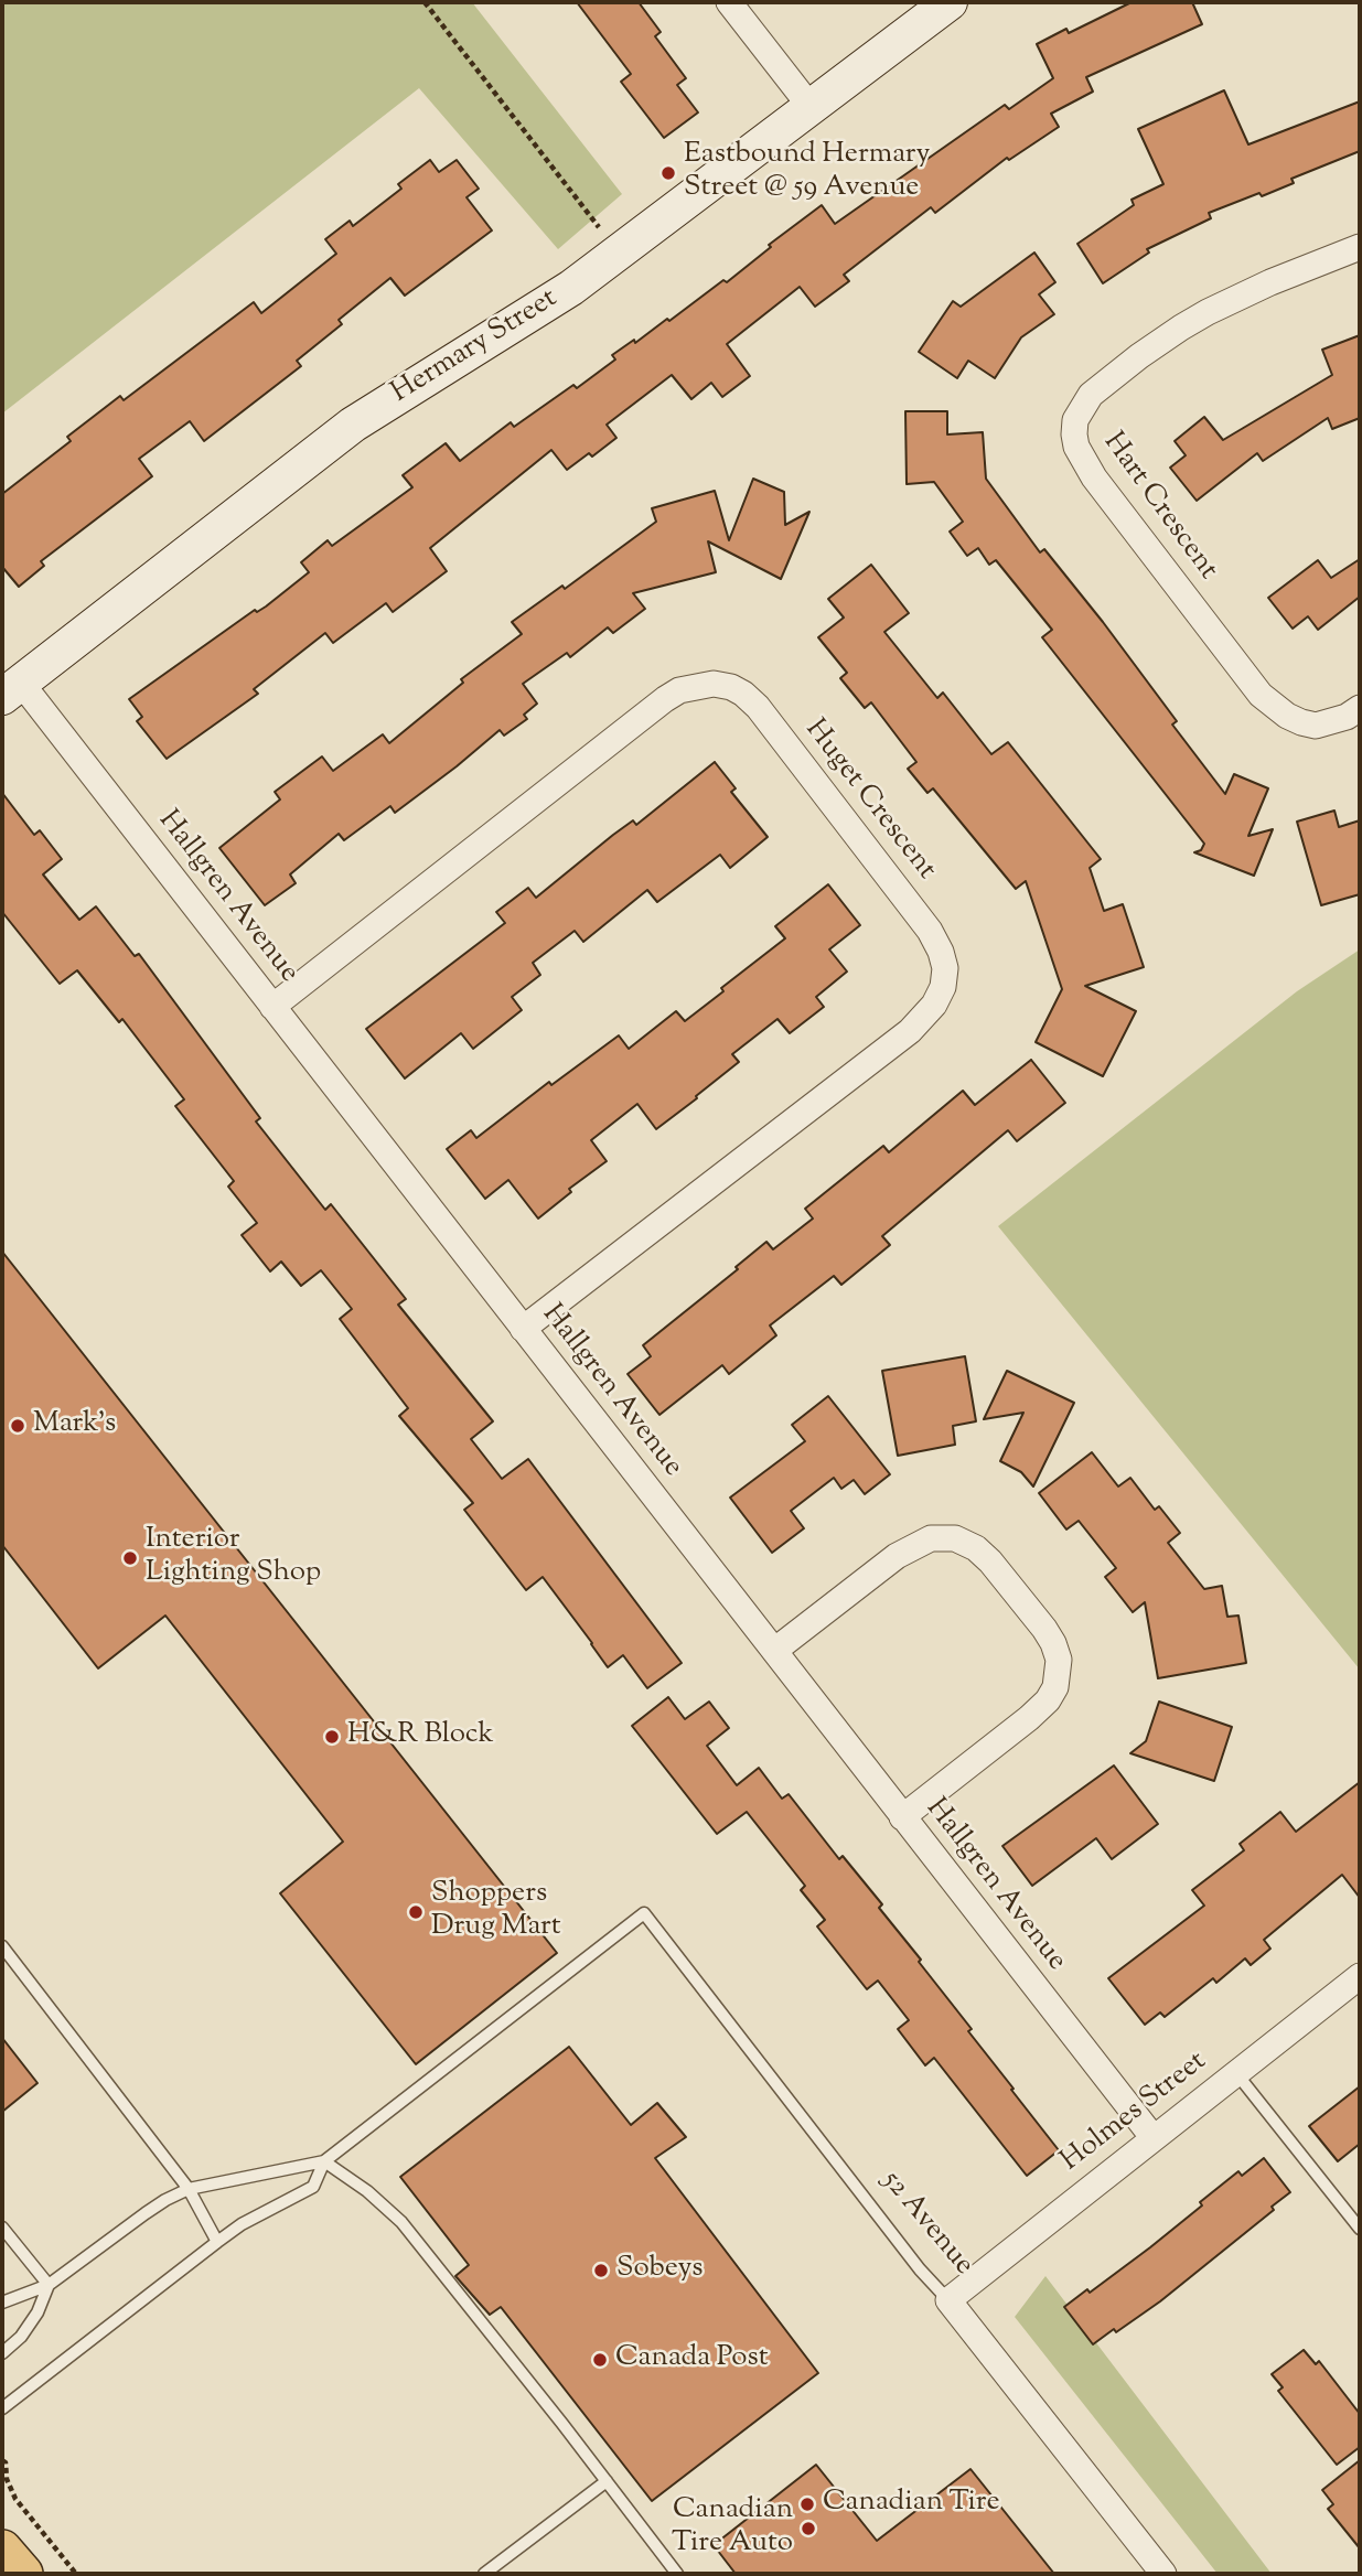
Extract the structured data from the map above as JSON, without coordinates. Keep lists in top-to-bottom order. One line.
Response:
{"streets":{"street":["Hermary Street","Hart Crescent","Huget Crescent","Hallgren Avenue","Holmes Street","52 Avenue"]},"crossings":[["Hermary Street","Hallgren Avenue"],["Huget Crescent","Hallgren Avenue"],["Hallgren Avenue","Holmes Street"],["Holmes Street","52 Avenue"]],"places":["Eastbound Hermary Street @ 59 Avenue","Mark's","Interior Lighting Shop","H&R Block","Shoppers Drug Mart","Sobeys","Canada Post","Canadian Tire","Canadian Tire Auto"]}
